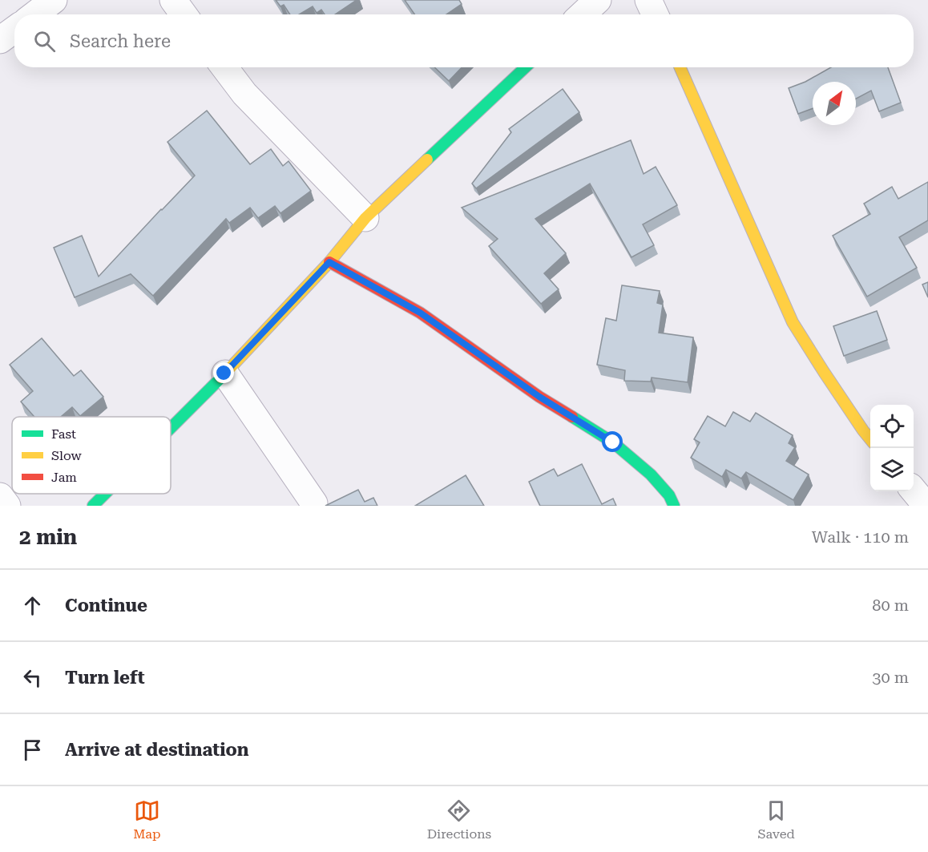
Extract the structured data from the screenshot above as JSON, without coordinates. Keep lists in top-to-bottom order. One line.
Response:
{"legend":["Fast","Slow","Jam"],"north":"top right","page":{"search":"Search here","heading":["2 min","Walk · 110 m"],"list":[["Continue","80 m"],["Turn left","30 m"],"Arrive at destination"],"nav":["Map","Directions","Saved"]}}
